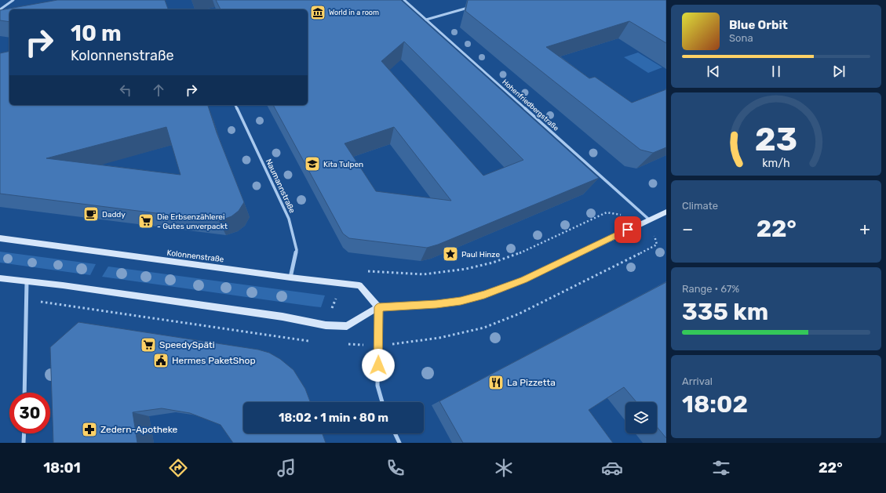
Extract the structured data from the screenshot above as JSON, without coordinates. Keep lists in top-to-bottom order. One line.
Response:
{"streets":{"main road":["Kolonnenstraße"],"street":["Hohenfriedbergstraße","Naumannstraße"]},"crossings":[["Naumannstraße","Kolonnenstraße"]],"places":{"museum":["World in a room"],"school or university":["Kita Tulpen"],"cafe":["Daddy"],"supermarket":["Die Erbsenzählerei - Gutes unverpackt","SpeedySpäti"],"place":["Paul Hinze"],"public building":["Hermes PaketShop"],"restaurant":["La Pizzetta"],"pharmacy":["Zedern-Apotheke"]},"page":{"turn":["10 m","Kolonnenstraße"],"song":["Blue Orbit","Sona"],"tile":["Climate",["Range · 67%","335 km"],["Arrival","18:02"]],"heat":["−","22°","+"],"limit":"30","trip":"18:02 · 1 min · 80 m","tabs":["18:01","22°"],"gauge":["23","km/h"]}}
